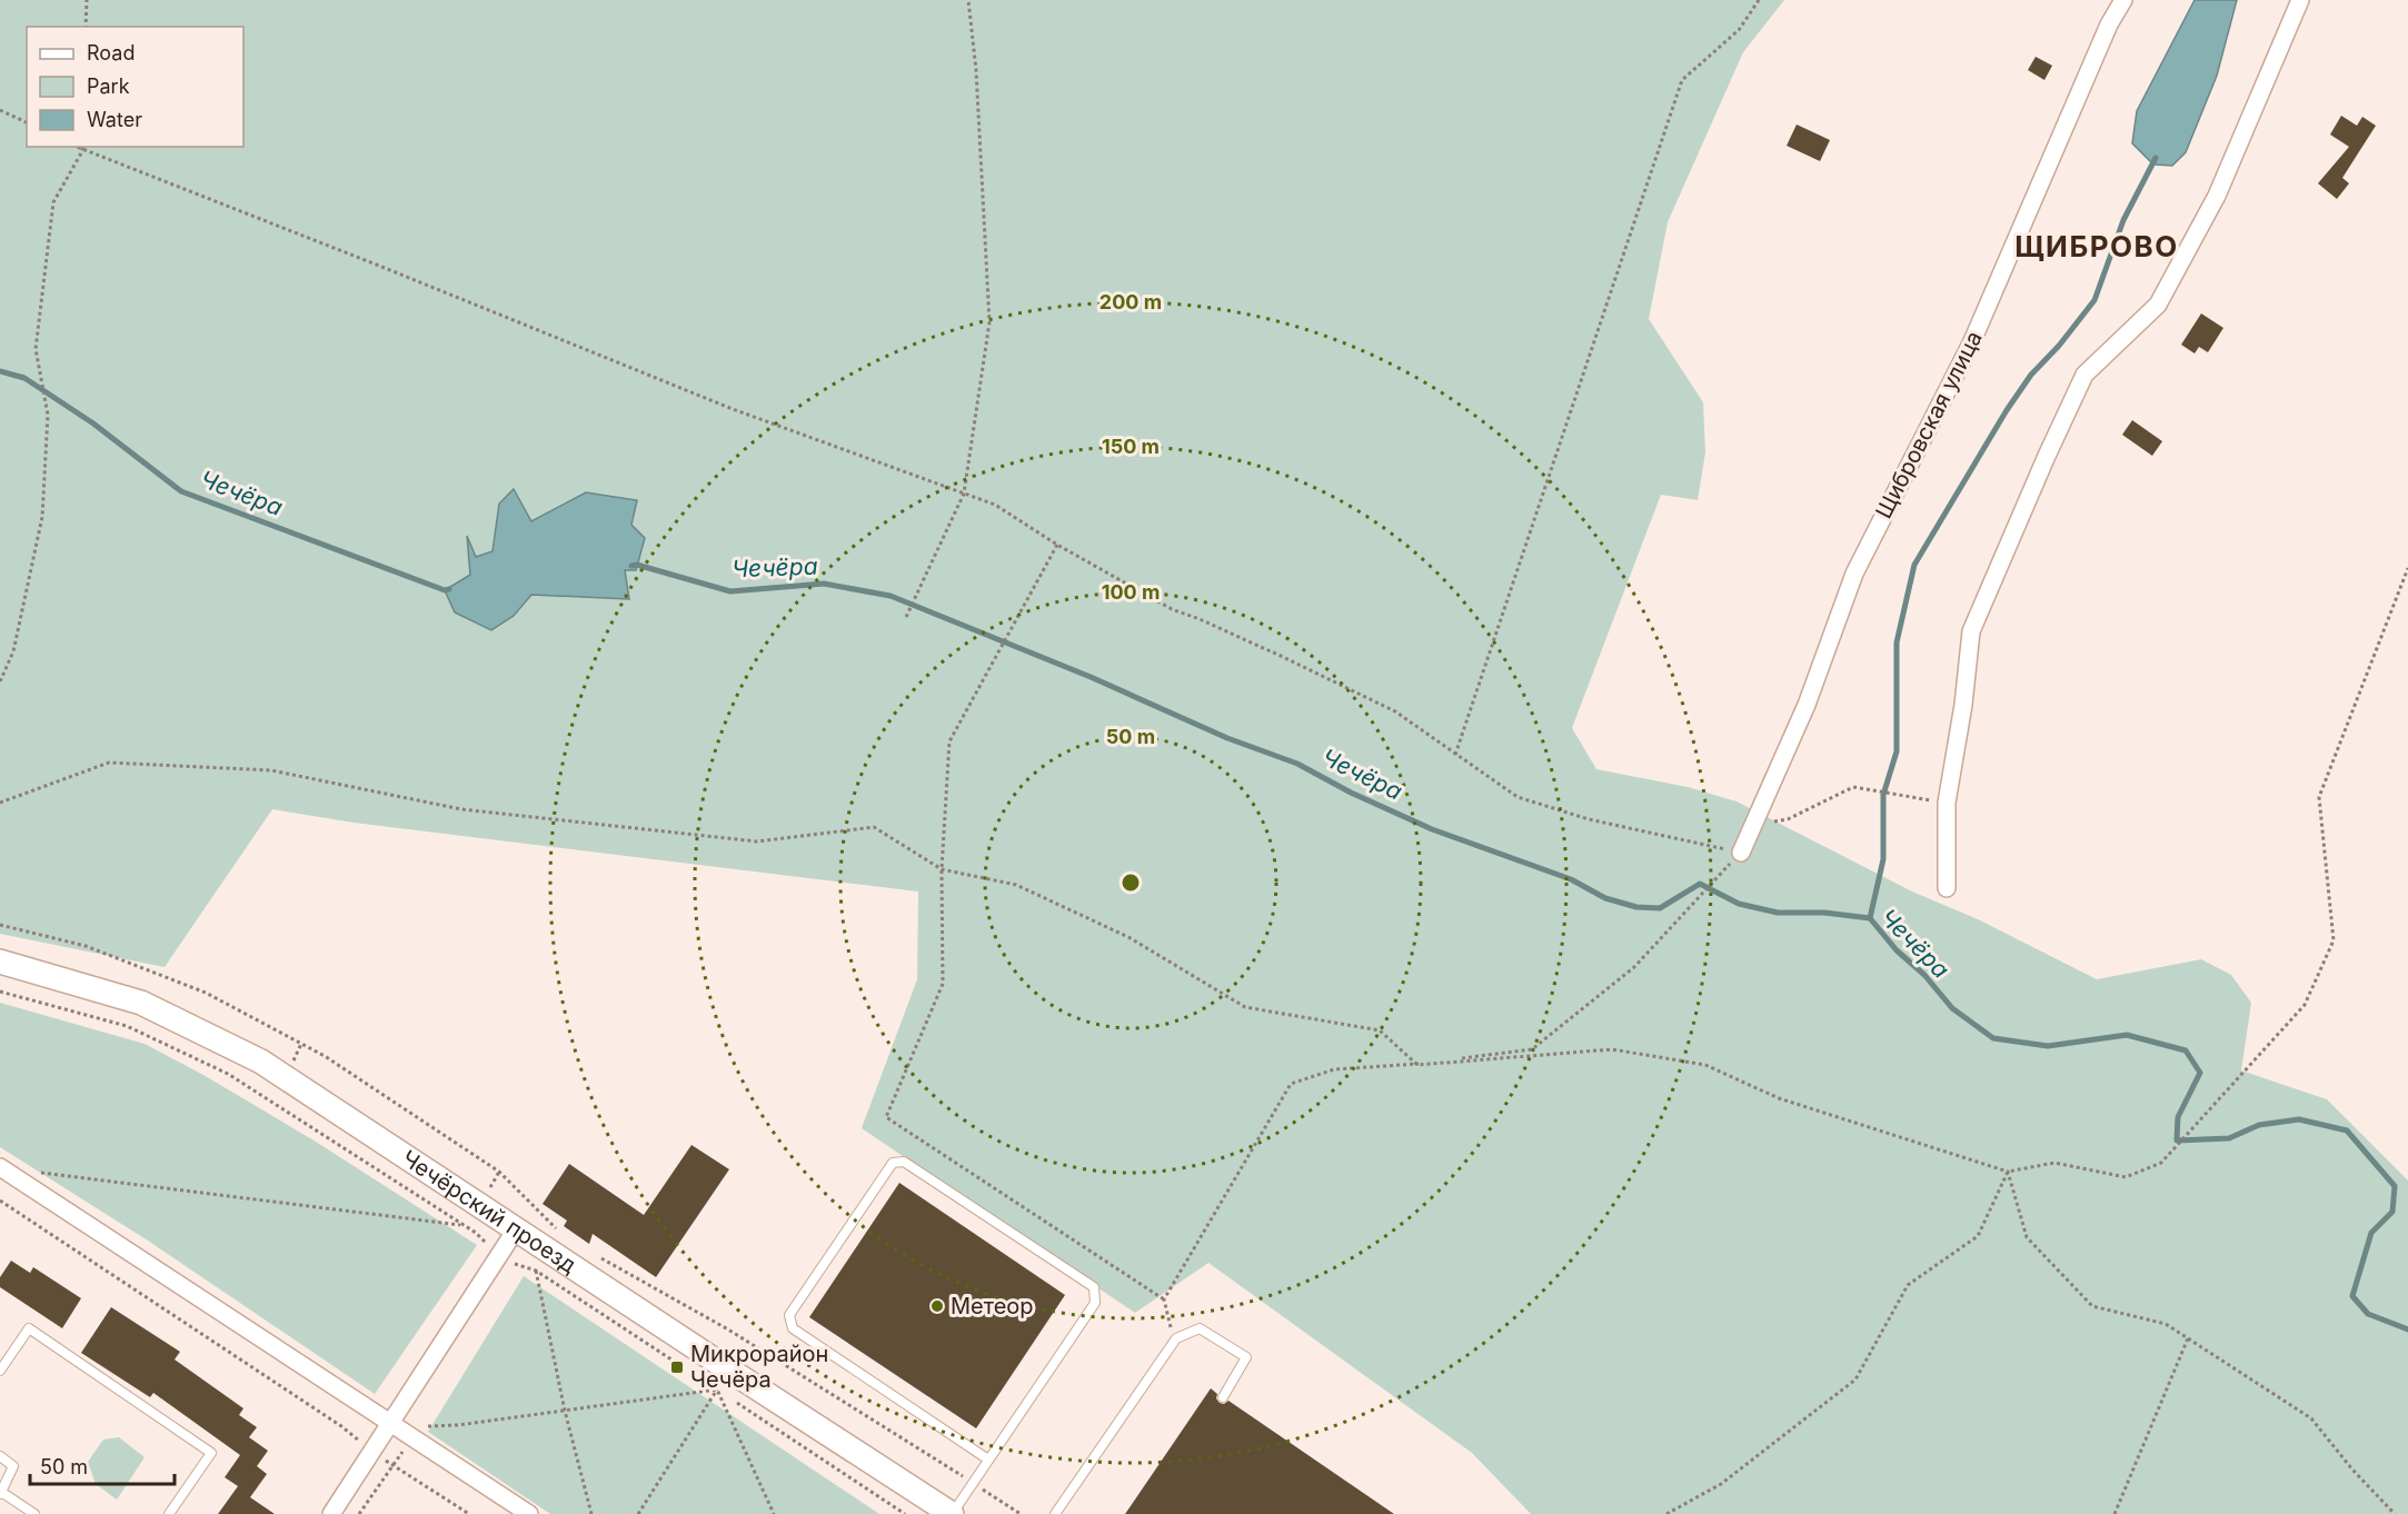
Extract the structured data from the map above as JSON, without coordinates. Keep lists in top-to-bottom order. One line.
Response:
{"streets":{"main road":["Чечёрский проезд"],"street":["Щибровская улица"]},"districts":["ЩИБРОВО"],"water":["Чечёра"],"places":{"other":["Метеор"],"transit":["Микрорайон Чечёра"]},"legend":["Road","Park","Water"],"scale_bar":"50 m","rings":["200 m","150 m","100 m","50 m"]}
